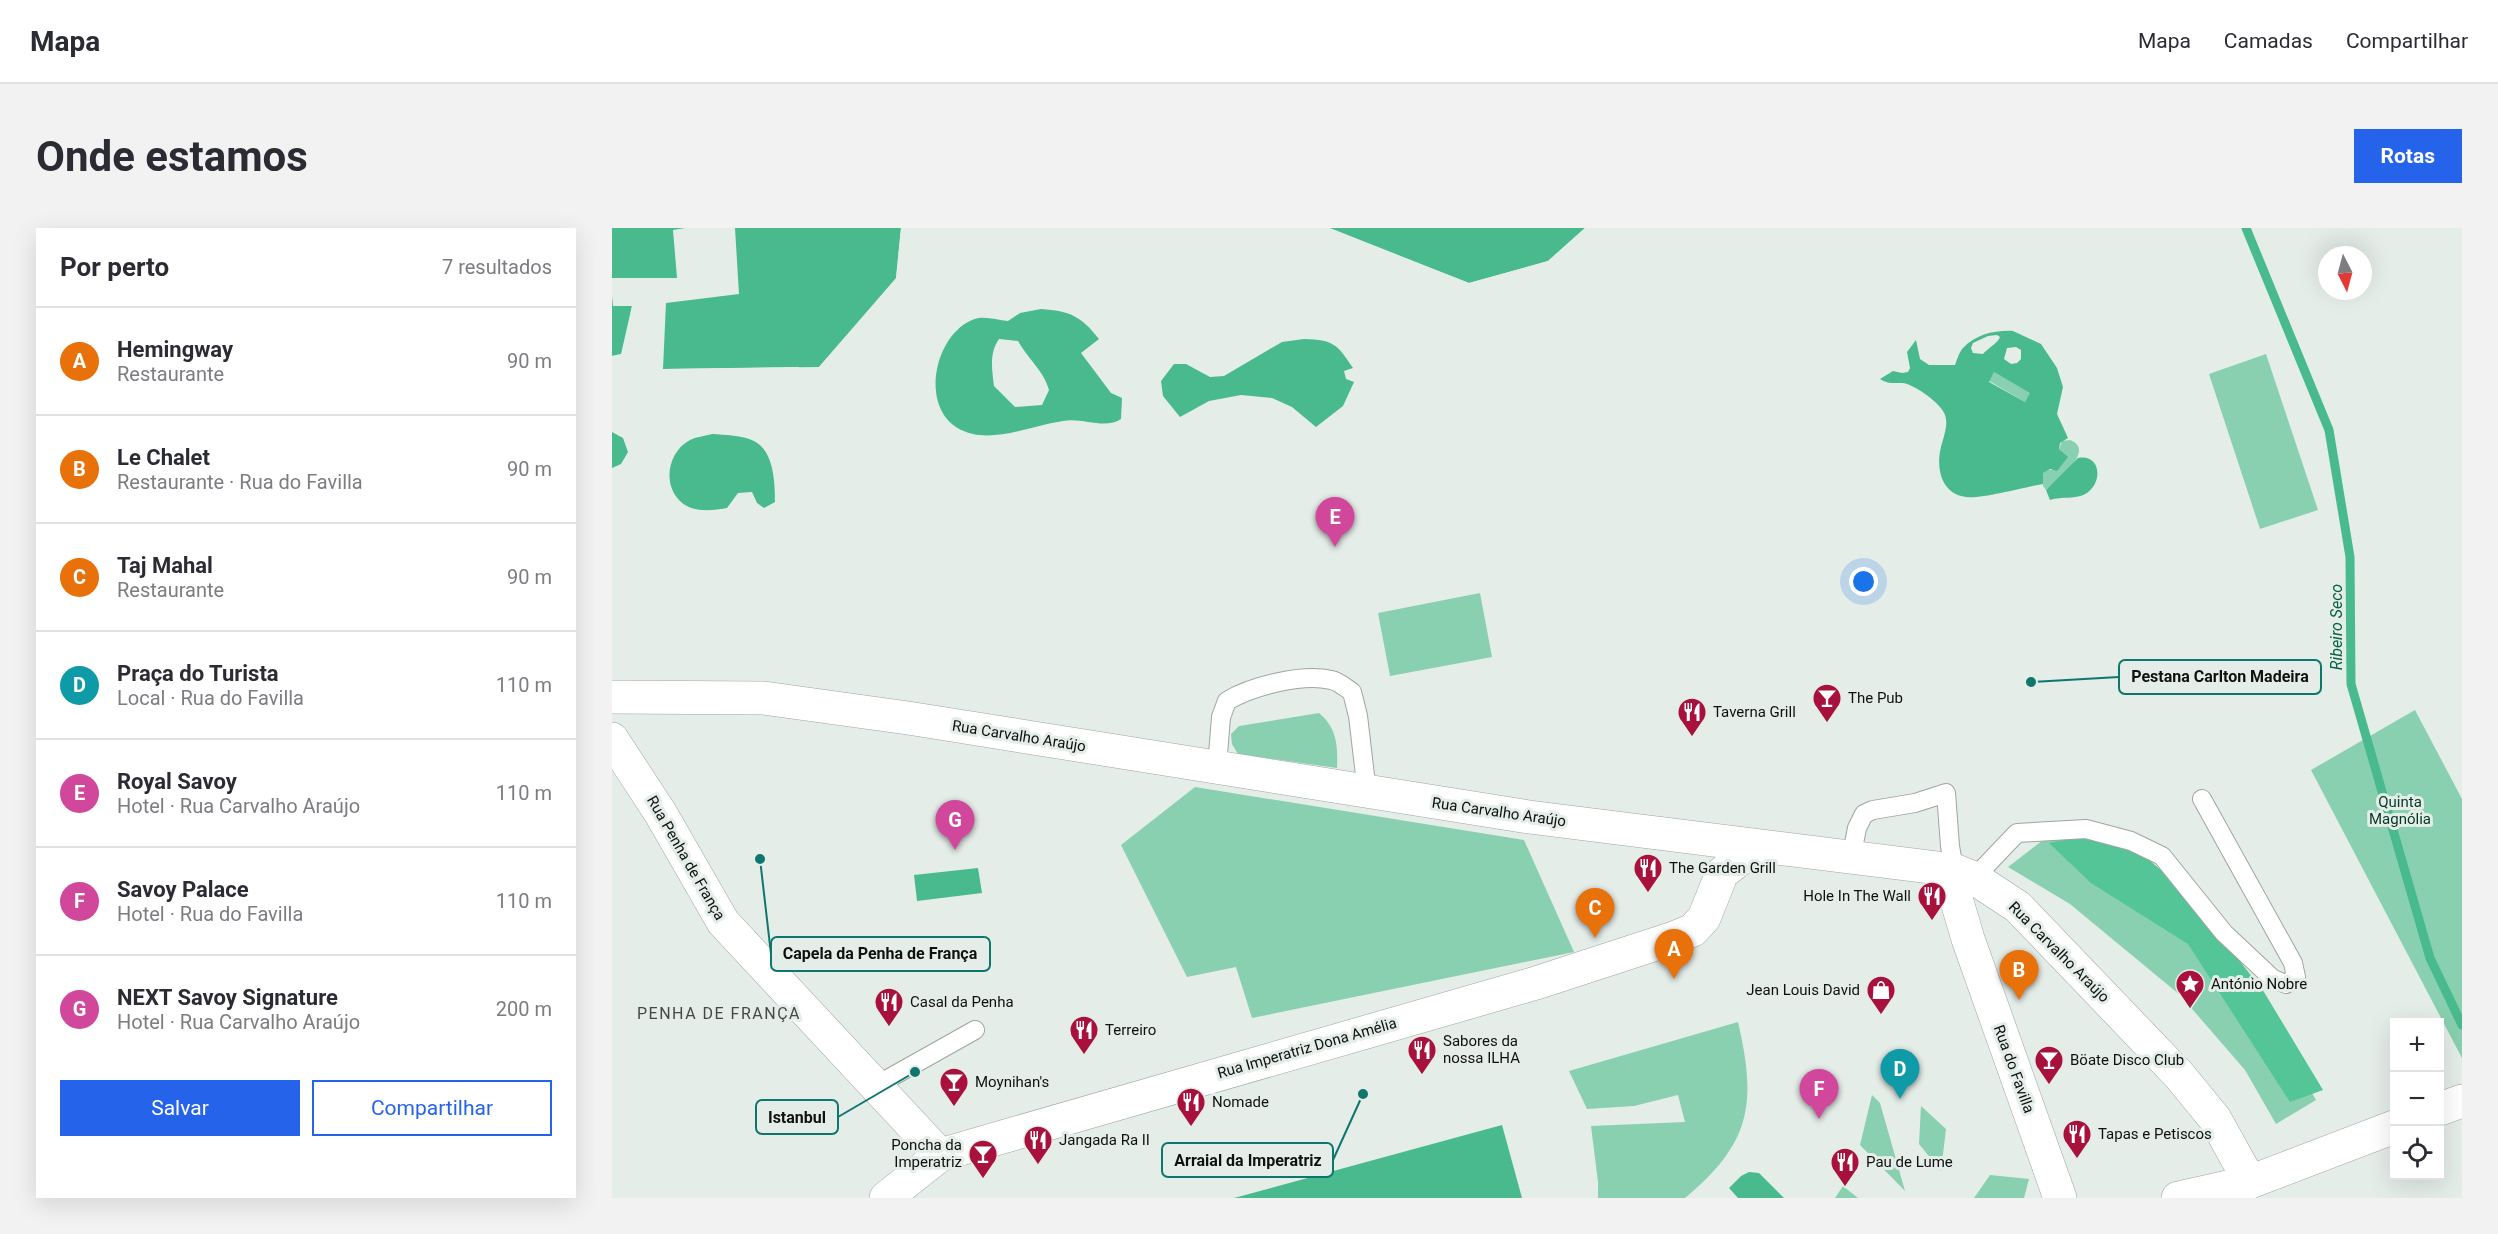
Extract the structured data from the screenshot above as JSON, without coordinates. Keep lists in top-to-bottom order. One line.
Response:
{"streets":{"street":["Rua Carvalho Araújo","Rua Penha de França","Rua Imperatriz Dona Amélia","Rua do Favilla"]},"crossings":[["Rua Carvalho Araújo","Rua Imperatriz Dona Amélia"],["Rua Carvalho Araújo","Rua do Favilla"],["Rua Penha de França","Rua Imperatriz Dona Amélia"]],"districts":["PENHA DE FRANÇA"],"water":["Ribeiro Seco"],"parks":["Quinta Magnólia"],"places":{"other":["Pestana Carlton Madeira","Capela da Penha de França","Istanbul","Arraial da Imperatriz"],"bar":["The Pub","Böate Disco Club","Moynihan's","Poncha da Imperatriz"],"restaurant":["Taverna Grill","The Garden Grill","Hole In The Wall","Casal da Penha","Terreiro","Sabores da nossa ILHA","Nomade","Tapas e Petiscos","Jangada Ra II","Pau de Lume"],"place":["António Nobre"],"shop":["Jean Louis David"]},"north":"bottom","page":{"header":"Mapa","nav":["Mapa","Camadas","Compartilhar"],"buttons":["Rotas",["Salvar","Compartilhar"]],"title":"Onde estamos","heading":["Por perto","7 resultados"],"list":[{"mark":"A","name":"Hemingway","note":"Restaurante","value":"90 m"},{"mark":"B","name":"Le Chalet","note":"Restaurante · Rua do Favilla","value":"90 m"},{"mark":"C","name":"Taj Mahal","note":"Restaurante","value":"90 m"},{"mark":"D","name":"Praça do Turista","note":"Local · Rua do Favilla","value":"110 m"},{"mark":"E","name":"Royal Savoy","note":"Hotel · Rua Carvalho Araújo","value":"110 m"},{"mark":"F","name":"Savoy Palace","note":"Hotel · Rua do Favilla","value":"110 m"},{"mark":"G","name":"NEXT Savoy Signature","note":"Hotel · Rua Carvalho Araújo","value":"200 m"}],"pins":["E","G","C","A","B","D","F"],"map_buttons":["+","−"]}}
